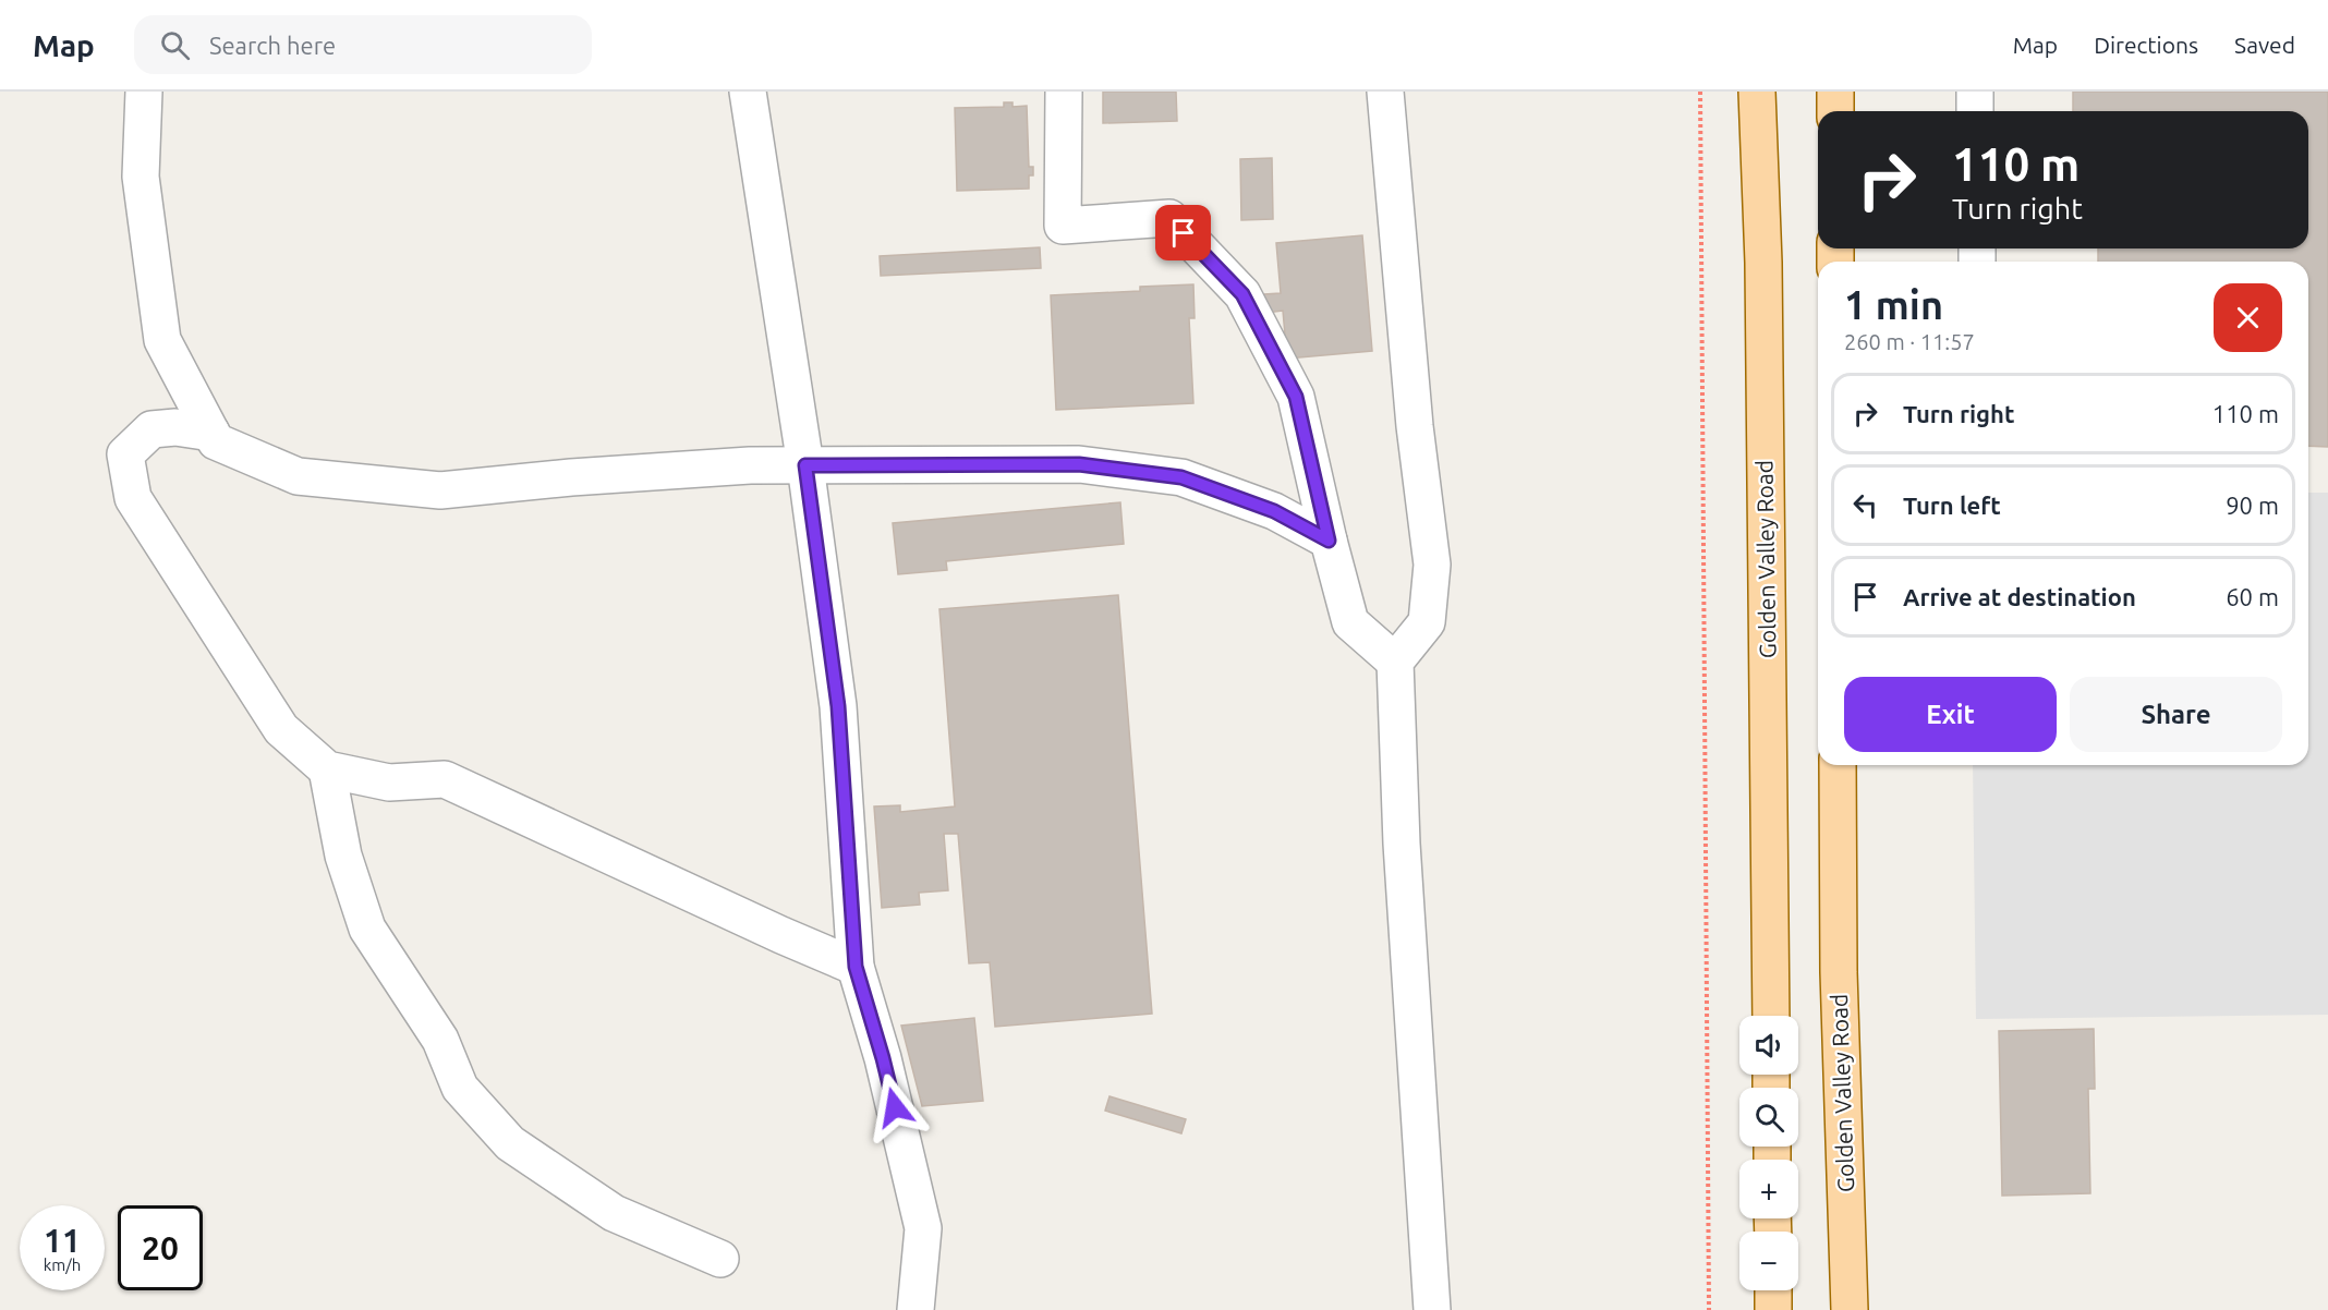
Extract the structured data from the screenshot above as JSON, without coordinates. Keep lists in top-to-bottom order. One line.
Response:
{"streets":{"main road":["Golden Valley Road"]},"page":{"header":"Map","search":"Search here","nav":["Map","Directions","Saved"],"turn":["110 m","Turn right"],"heading":["1 min","260 m · 11:57"],"list":[{"name":"Turn right","value":"110 m"},{"name":"Turn left","value":"90 m"},{"name":"Arrive at destination","value":"60 m"}],"buttons":["Exit","Share"],"map_buttons":["+","−"],"speed":"11 km/h","limit":"20"}}
